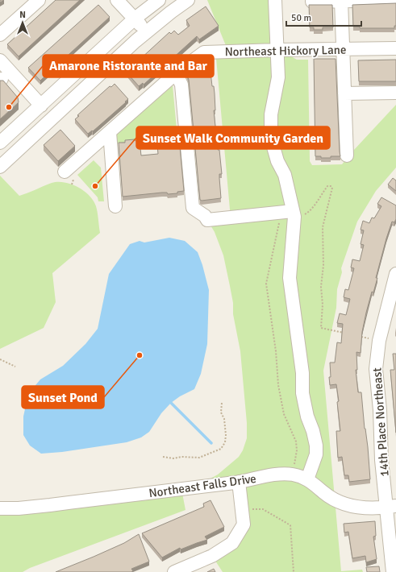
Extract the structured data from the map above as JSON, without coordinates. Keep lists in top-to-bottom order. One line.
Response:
{"streets":{"street":["Northeast Hickory Lane","14th Place Northeast","Northeast Falls Drive"]},"crossings":[["14th Place Northeast","Northeast Falls Drive"]],"places":["Amarone Ristorante and Bar","Sunset Walk Community Garden","Sunset Pond"],"scale_bar":"50 m","north":"top"}
